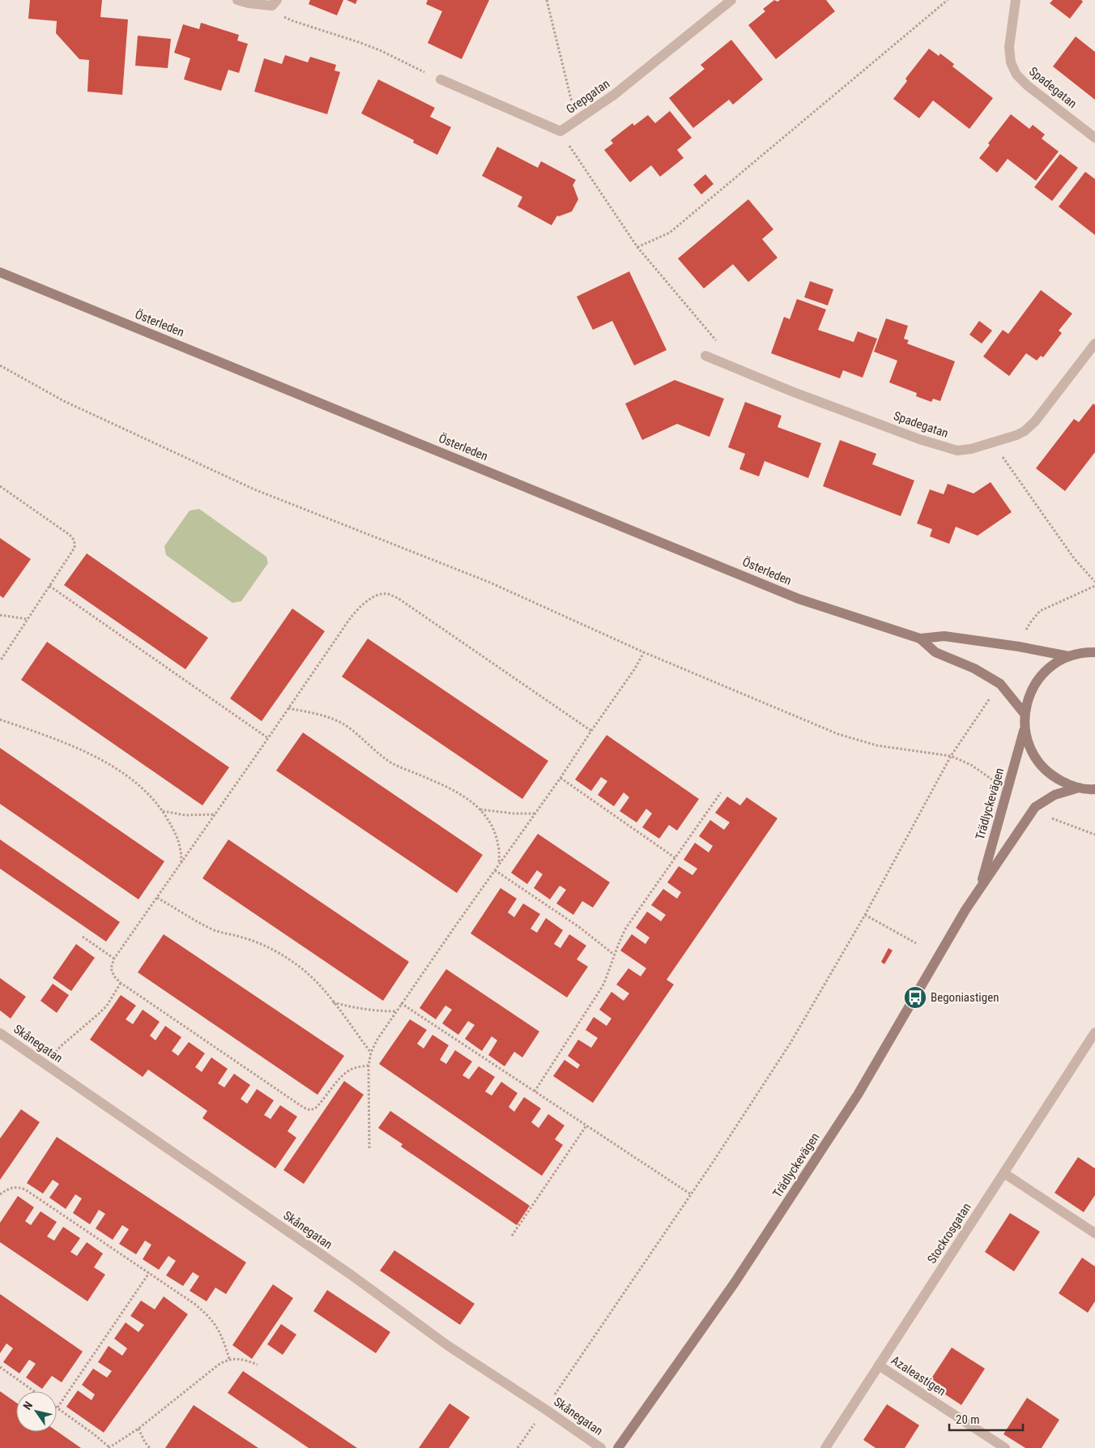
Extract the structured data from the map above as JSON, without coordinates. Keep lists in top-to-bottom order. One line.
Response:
{"streets":{"main road":["Österleden","Trädlyckevägen"],"street":["Spadegatan","Grepgatan","Skånegatan","Stockrosgatan","Azaleastigen"]},"crossings":[["Österleden","Trädlyckevägen"],["Stockrosgatan","Azaleastigen"]],"places":{"bus stop":["Begoniastigen"]},"scale_bar":"20 m","north":"top left"}
